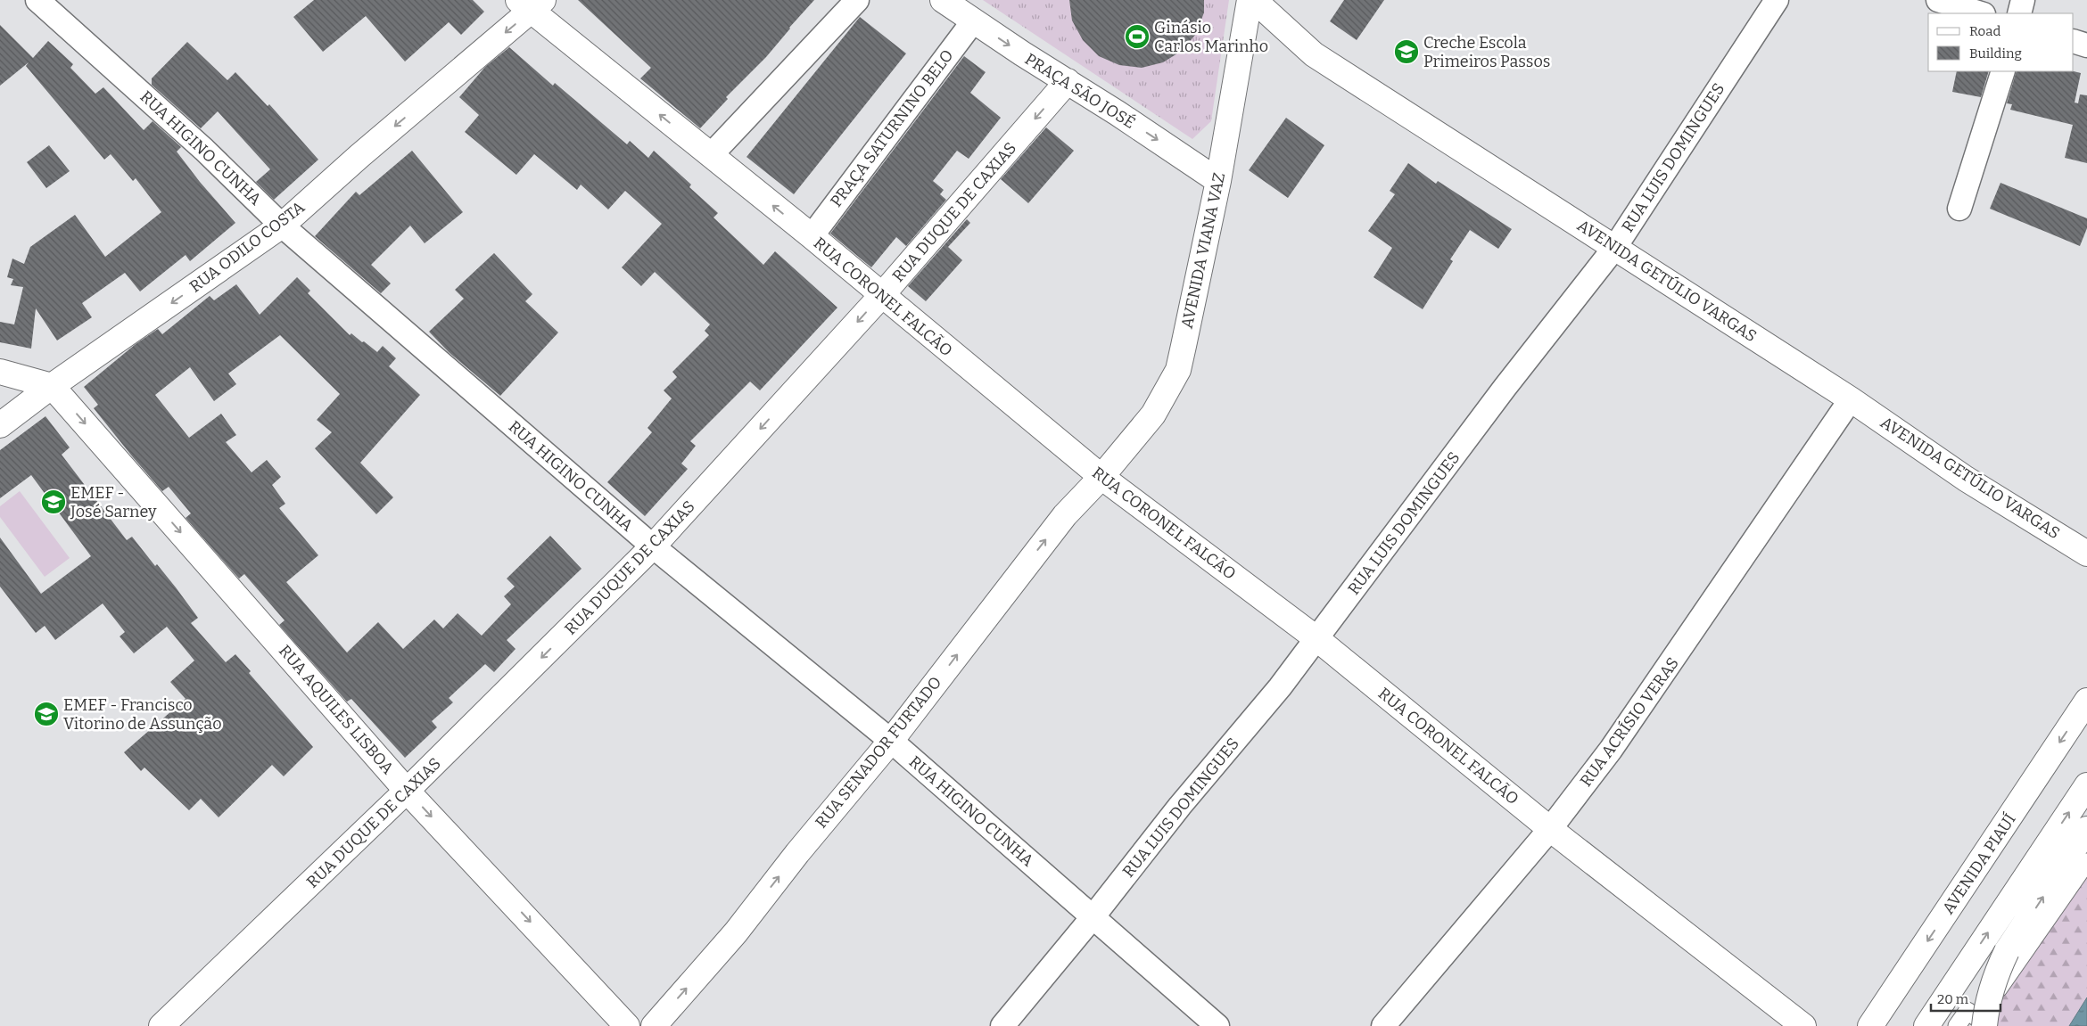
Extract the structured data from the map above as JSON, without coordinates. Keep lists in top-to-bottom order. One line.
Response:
{"streets":{"street":["PRAÇA SÃO JOSÉ","PRAÇA SATURNINO BELO","RUA HIGINO CUNHA","RUA LUIS DOMINGUES","RUA DUQUE DE CAXIAS","RUA ODILO COSTA","AVENIDA VIANA VAZ","AVENIDA GETÚLIO VARGAS","RUA CORONEL FALCÃO","RUA AQUILES LISBOA","RUA ACRÍSIO VERAS","RUA SENADOR FURTADO","AVENIDA PIAUÍ"]},"crossings":[["PRAÇA SÃO JOSÉ","PRAÇA SATURNINO BELO"],["PRAÇA SÃO JOSÉ","RUA DUQUE DE CAXIAS"],["PRAÇA SÃO JOSÉ","AVENIDA VIANA VAZ"],["PRAÇA SATURNINO BELO","RUA CORONEL FALCÃO"],["RUA HIGINO CUNHA","RUA LUIS DOMINGUES"],["RUA HIGINO CUNHA","RUA DUQUE DE CAXIAS"],["RUA HIGINO CUNHA","RUA ODILO COSTA"],["RUA HIGINO CUNHA","RUA SENADOR FURTADO"],["RUA LUIS DOMINGUES","AVENIDA GETÚLIO VARGAS"],["RUA LUIS DOMINGUES","RUA CORONEL FALCÃO"],["RUA DUQUE DE CAXIAS","RUA CORONEL FALCÃO"],["RUA DUQUE DE CAXIAS","RUA AQUILES LISBOA"],["RUA ODILO COSTA","RUA CORONEL FALCÃO"],["RUA ODILO COSTA","RUA AQUILES LISBOA"],["AVENIDA VIANA VAZ","RUA CORONEL FALCÃO"],["AVENIDA VIANA VAZ","RUA SENADOR FURTADO"],["AVENIDA GETÚLIO VARGAS","RUA ACRÍSIO VERAS"],["RUA CORONEL FALCÃO","RUA ACRÍSIO VERAS"],["RUA CORONEL FALCÃO","RUA SENADOR FURTADO"]],"one_way":["PRAÇA SÃO JOSÉ","RUA DUQUE DE CAXIAS","RUA ODILO COSTA","RUA AQUILES LISBOA","RUA SENADOR FURTADO"],"places":{"sports":["Ginásio Carlos Marinho"],"school or university":["Creche Escola Primeiros Passos","EMEF - José Sarney","EMEF - Francisco Vitorino de Assunção"]},"legend":["Road","Building"],"scale_bar":"20 m"}
